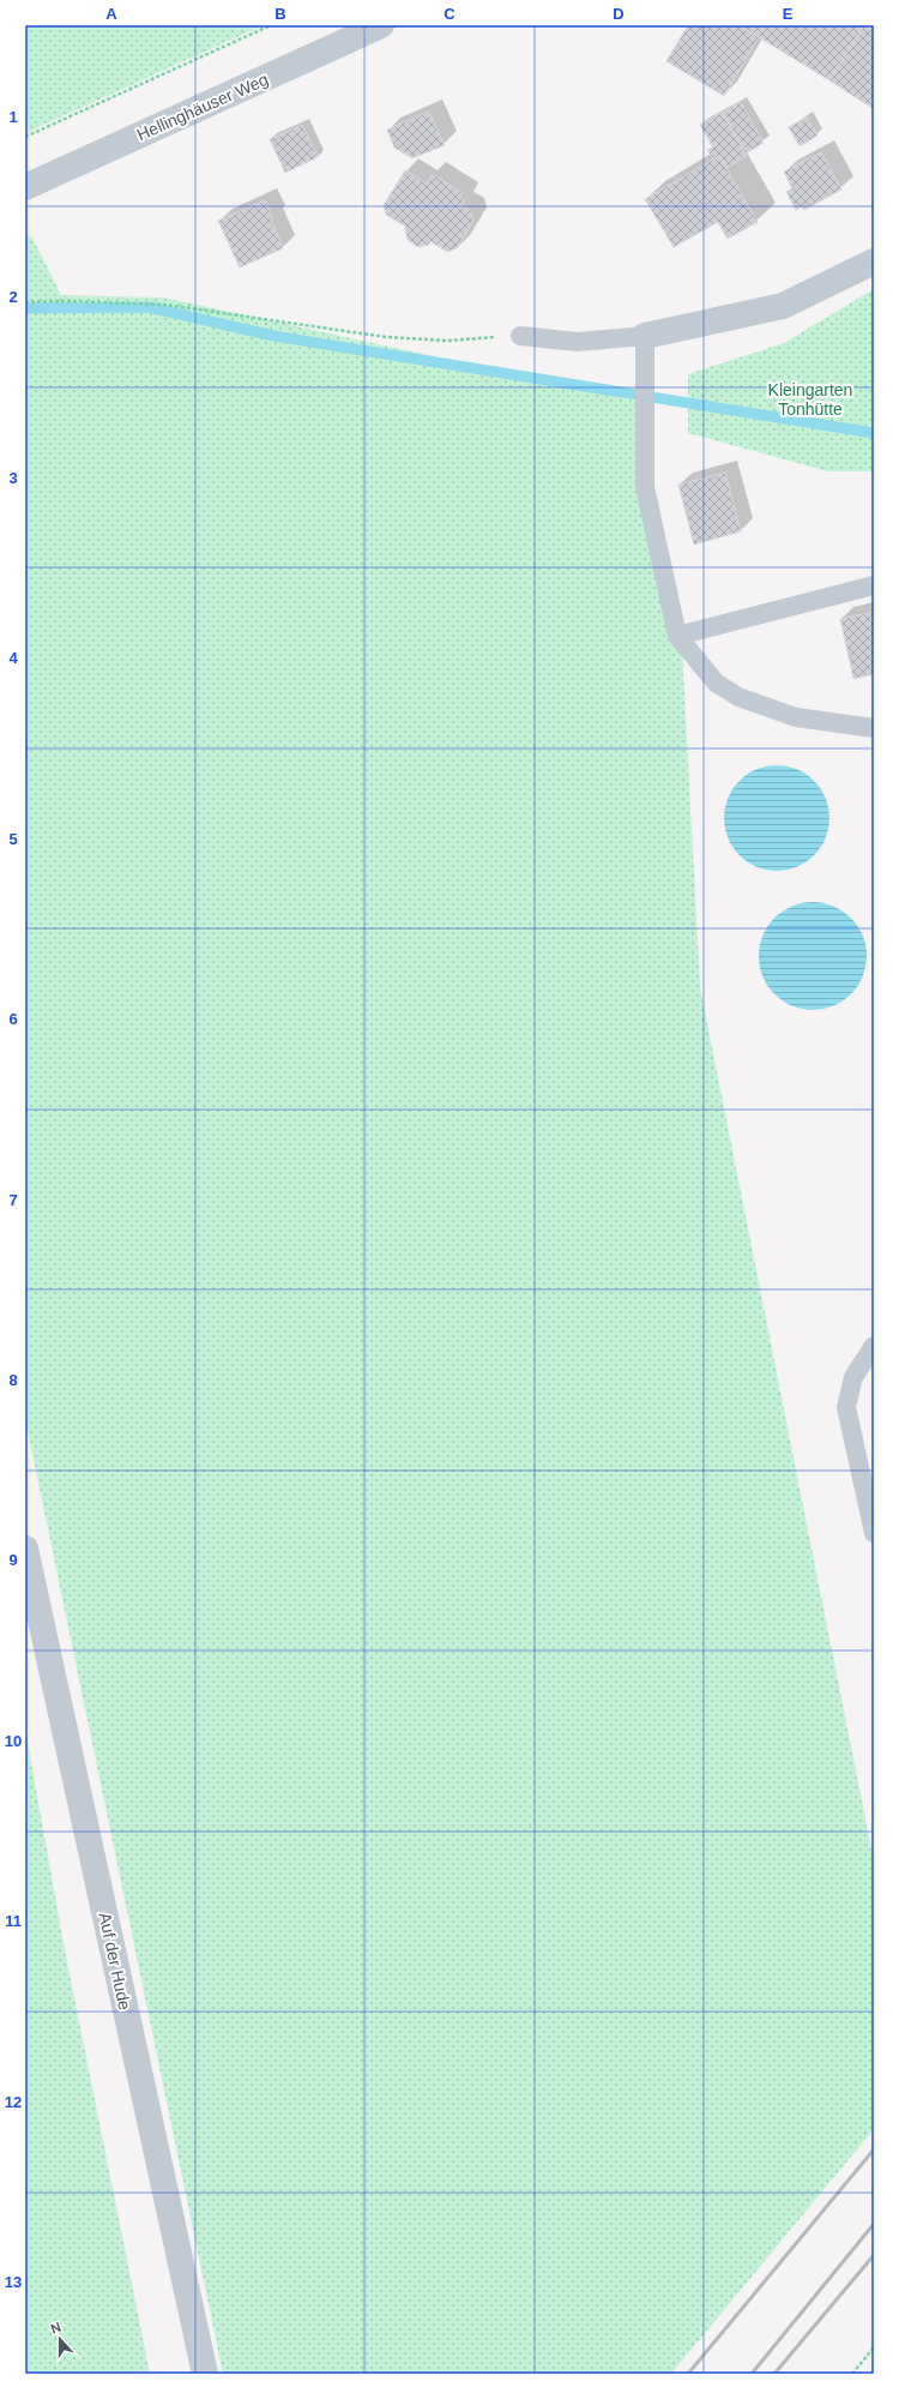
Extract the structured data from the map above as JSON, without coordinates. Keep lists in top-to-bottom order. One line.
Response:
{"streets":{"street":["Hellinghäuser Weg","Auf der Hude"]},"parks":["Kleingarten Tonhütte"],"north":"top","grid":{"columns":["A","B","C","D","E"],"rows":["1","2","3","4","5","6","7","8","9","10","11","12","13"]}}
